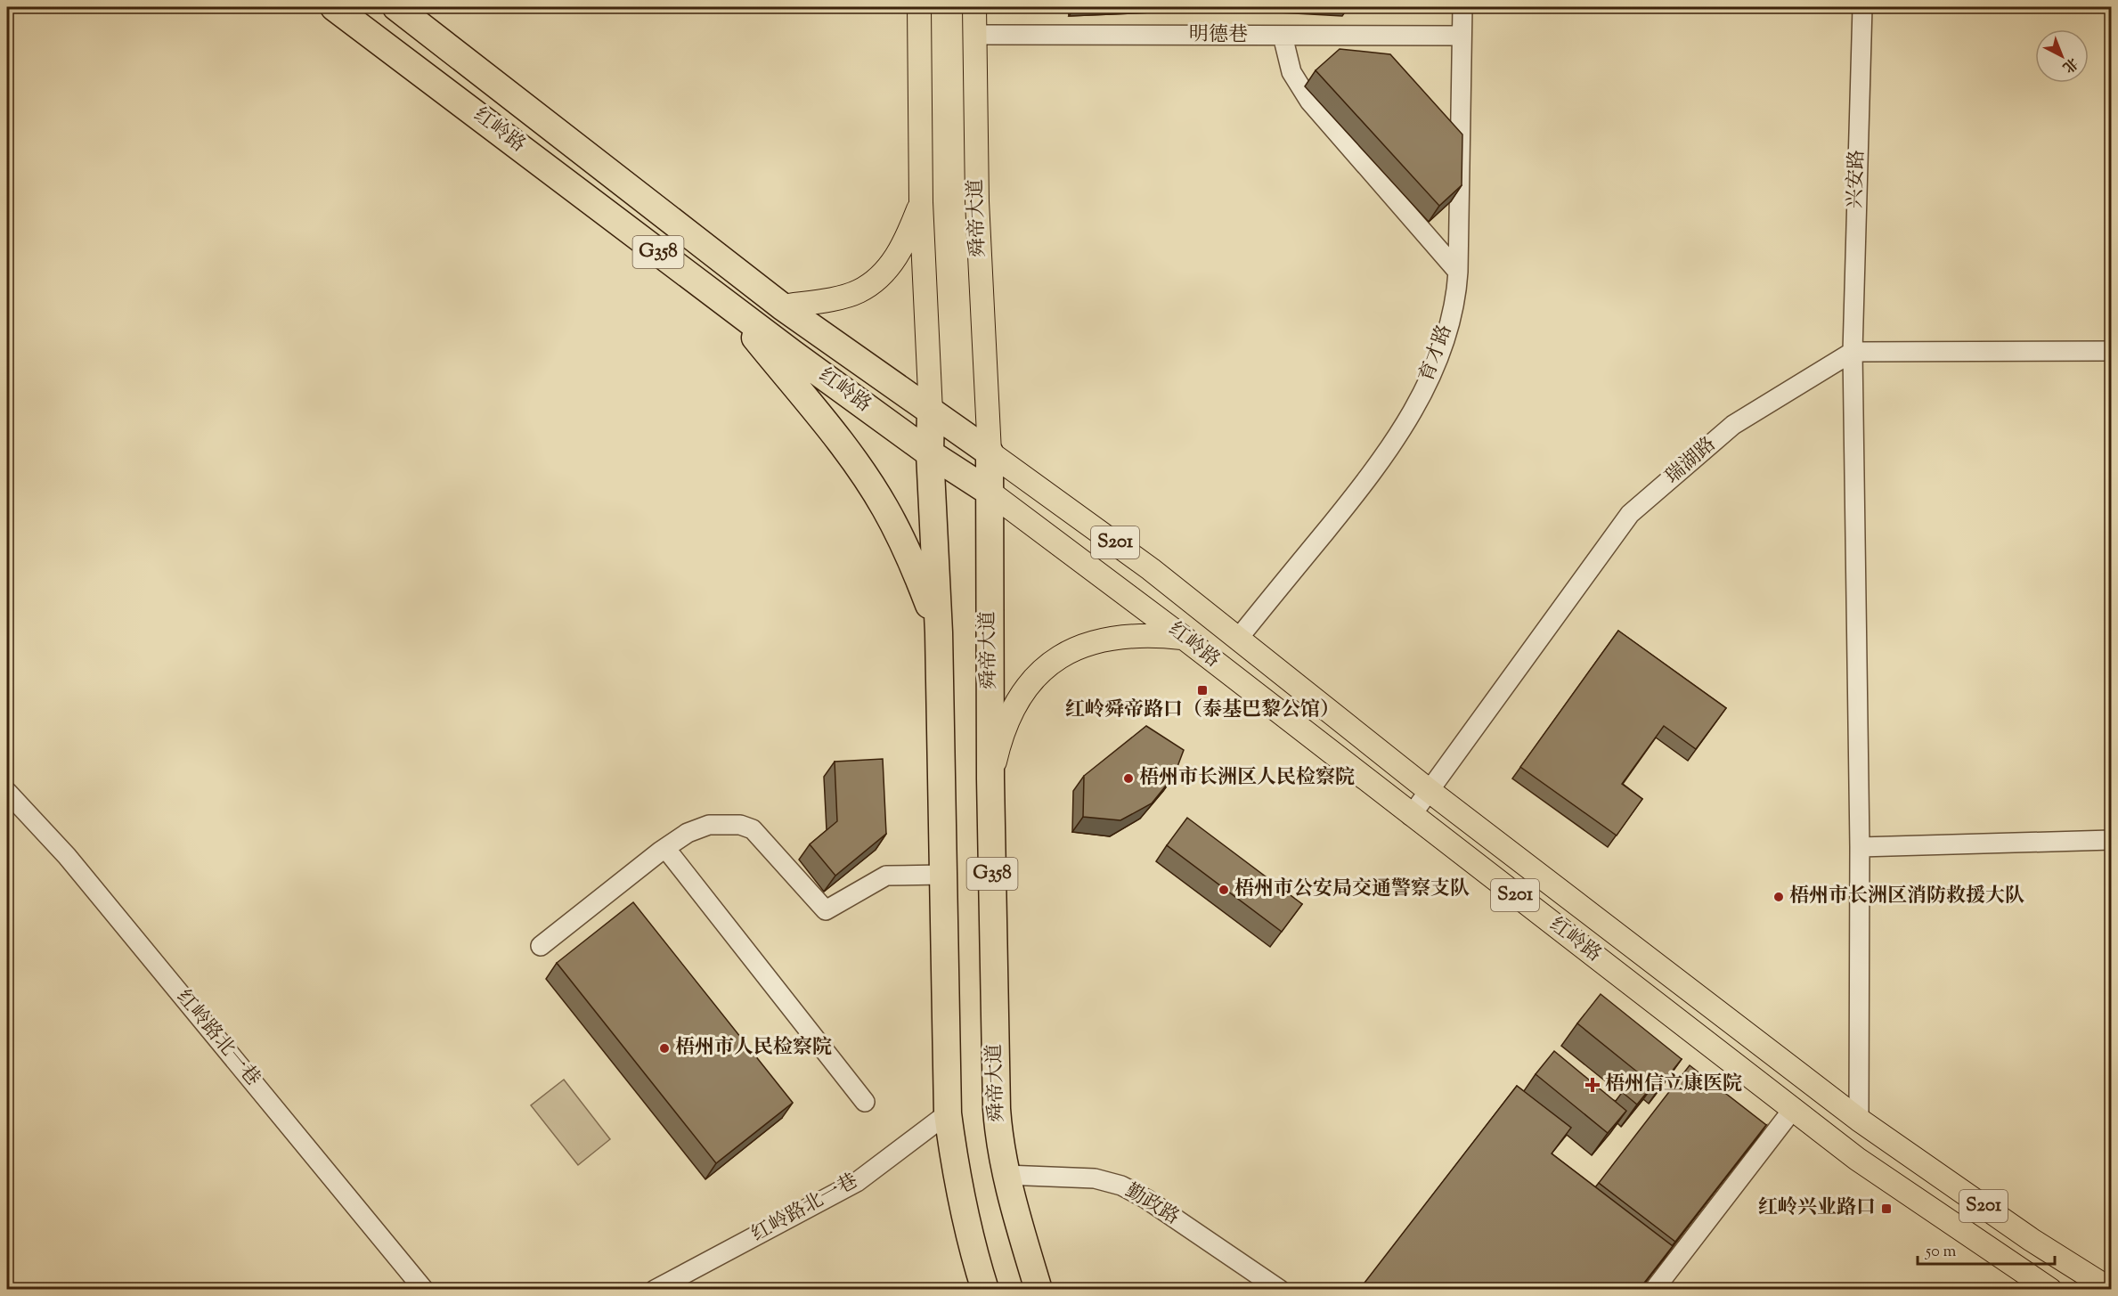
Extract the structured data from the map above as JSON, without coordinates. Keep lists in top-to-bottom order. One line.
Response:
{"streets":{"highway":["红岭路","舜帝大道","G358"],"main road":["S201"],"street":["明德巷","兴安路","育才路","瑞湖路","红岭路北一巷","勤政路"]},"crossings":[["明德巷","舜帝大道"],["明德巷","育才路"],["红岭路","兴安路"],["红岭路","舜帝大道"],["红岭路","G358"],["红岭路","育才路"],["红岭路","瑞湖路"],["兴安路","瑞湖路"],["舜帝大道","勤政路"],["G358","红岭路北一巷"]],"places":{"transit":["红岭舜帝路口（泰基巴黎公馆）","红岭兴业路口"],"other":["梧州市长洲区人民检察院","梧州市公安局交通警察支队","梧州市长洲区消防救援大队","梧州市人民检察院"],"health":["梧州信立康医院"]},"scale_bar":"50 m","north":"bottom right"}
